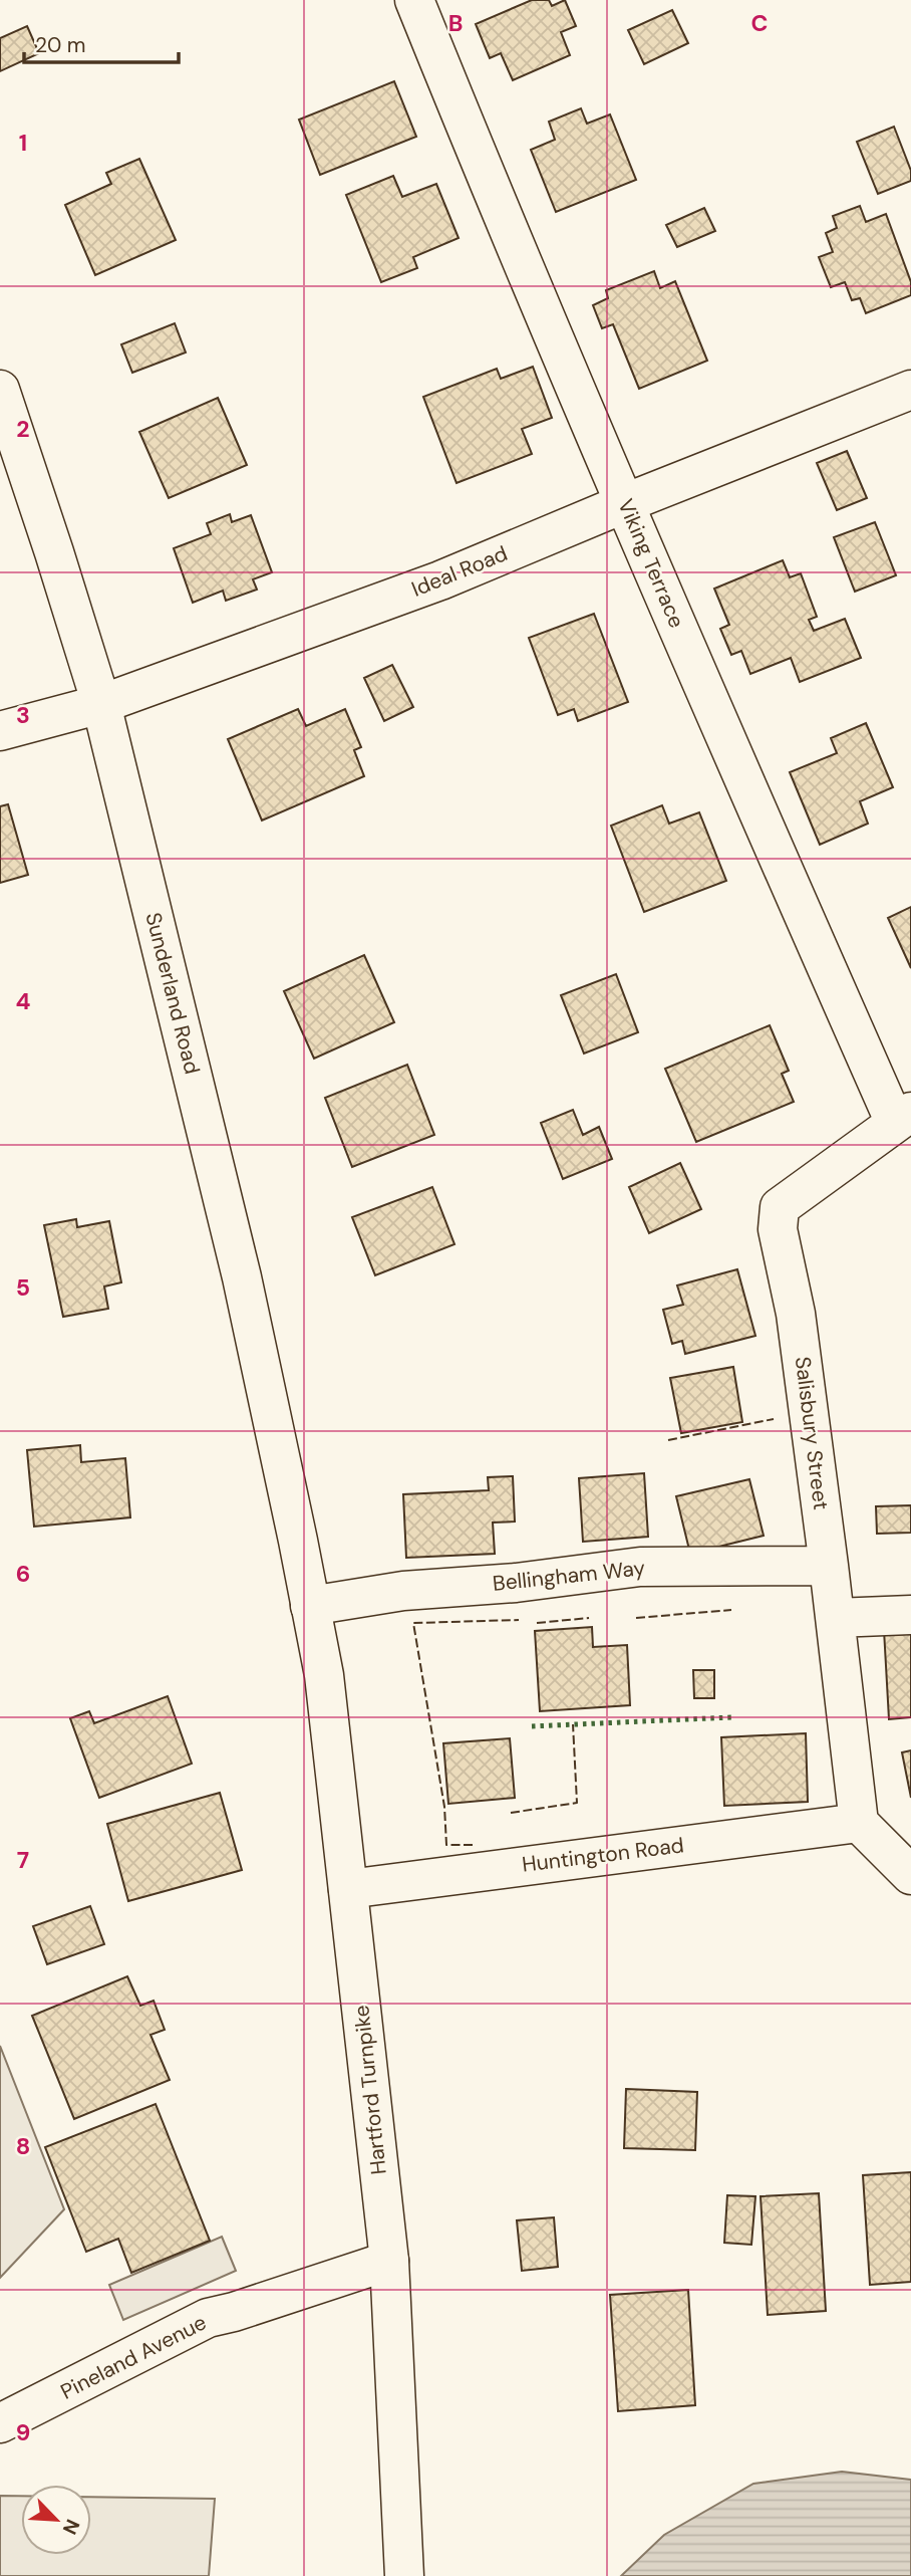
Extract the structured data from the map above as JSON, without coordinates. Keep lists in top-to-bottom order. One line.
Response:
{"streets":{"street":["Viking Terrace","Ideal Road","Sunderland Road","Salisbury Street","Bellingham Way","Huntington Road","Hartford Turnpike","Pineland Avenue"]},"crossings":[["Viking Terrace","Ideal Road"],["Viking Terrace","Salisbury Street"],["Ideal Road","Sunderland Road"],["Sunderland Road","Bellingham Way"],["Sunderland Road","Hartford Turnpike"],["Salisbury Street","Bellingham Way"],["Salisbury Street","Huntington Road"],["Bellingham Way","Hartford Turnpike"],["Huntington Road","Hartford Turnpike"],["Hartford Turnpike","Pineland Avenue"]],"scale_bar":"20 m","north":"bottom right","grid":{"columns":["B","C"],"rows":["1","2","3","4","5","6","7","8","9"]}}
